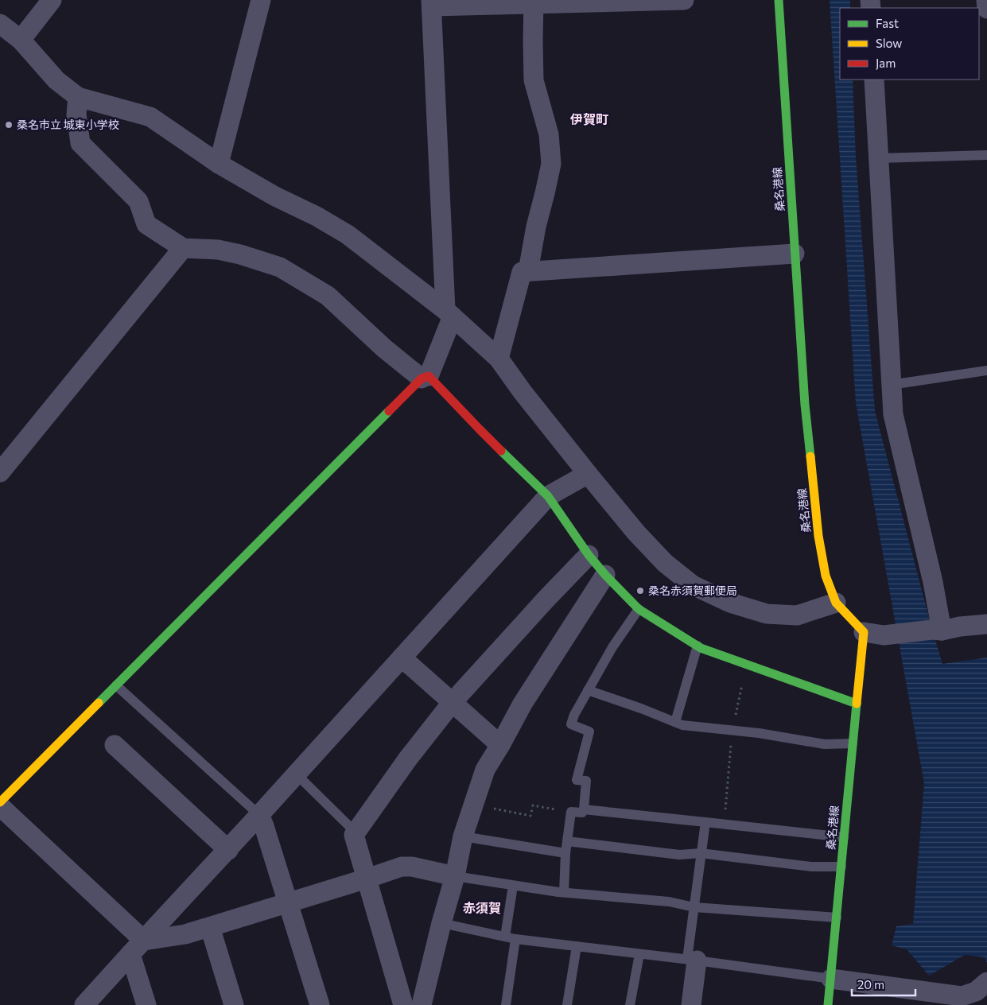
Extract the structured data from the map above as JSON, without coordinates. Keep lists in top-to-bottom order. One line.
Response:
{"streets":{"street":["桑名港線"]},"districts":["伊賀町","赤須賀"],"places":["桑名市立 城東小学校","桑名赤須賀郵便局"],"legend":["Fast","Slow","Jam"],"scale_bar":"20 m"}
